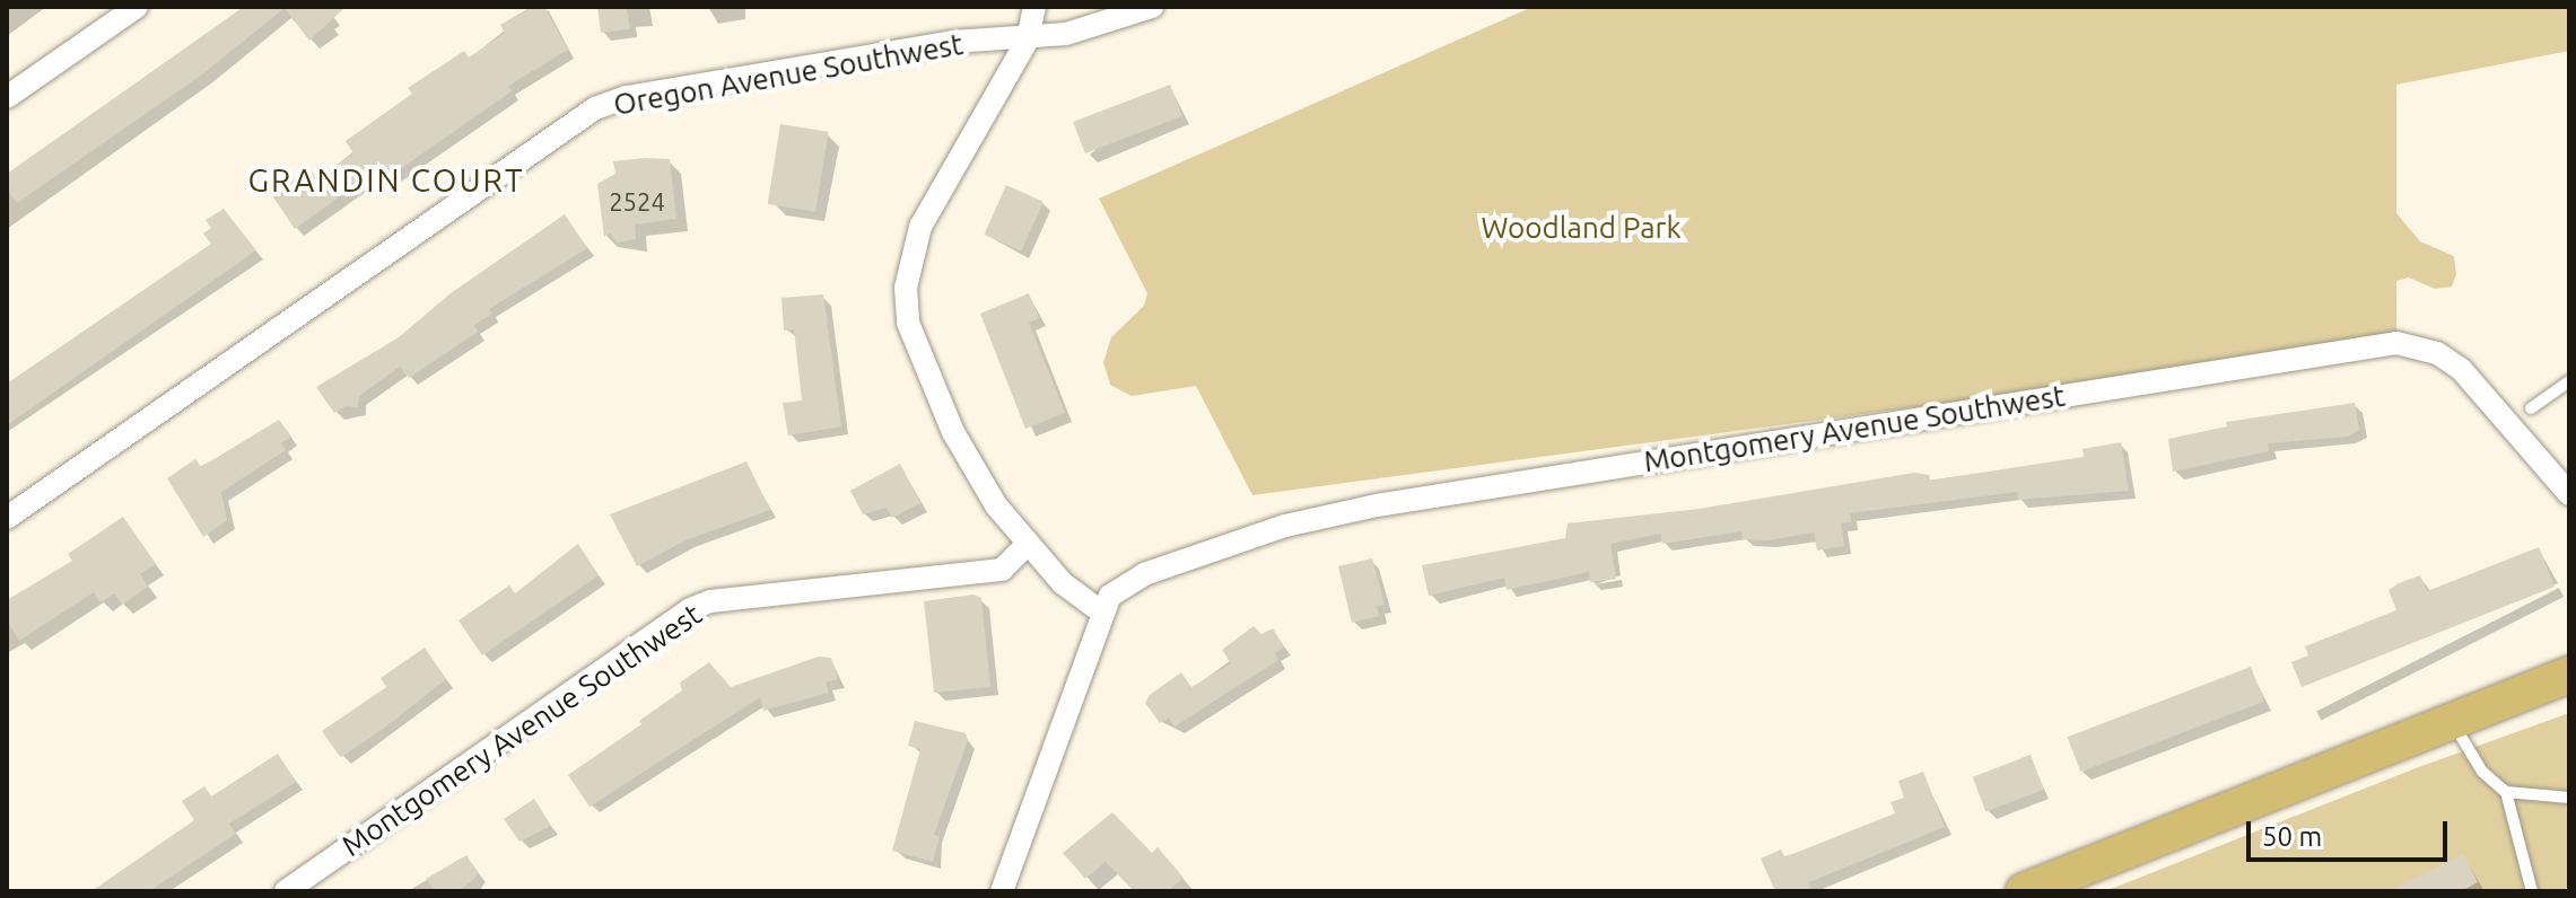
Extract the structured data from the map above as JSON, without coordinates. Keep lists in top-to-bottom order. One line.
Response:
{"streets":{"street":["Oregon Avenue Southwest","Montgomery Avenue Southwest"]},"districts":["GRANDIN COURT"],"parks":["Woodland Park"],"house_numbers":["2524"],"scale_bar":"50 m"}
